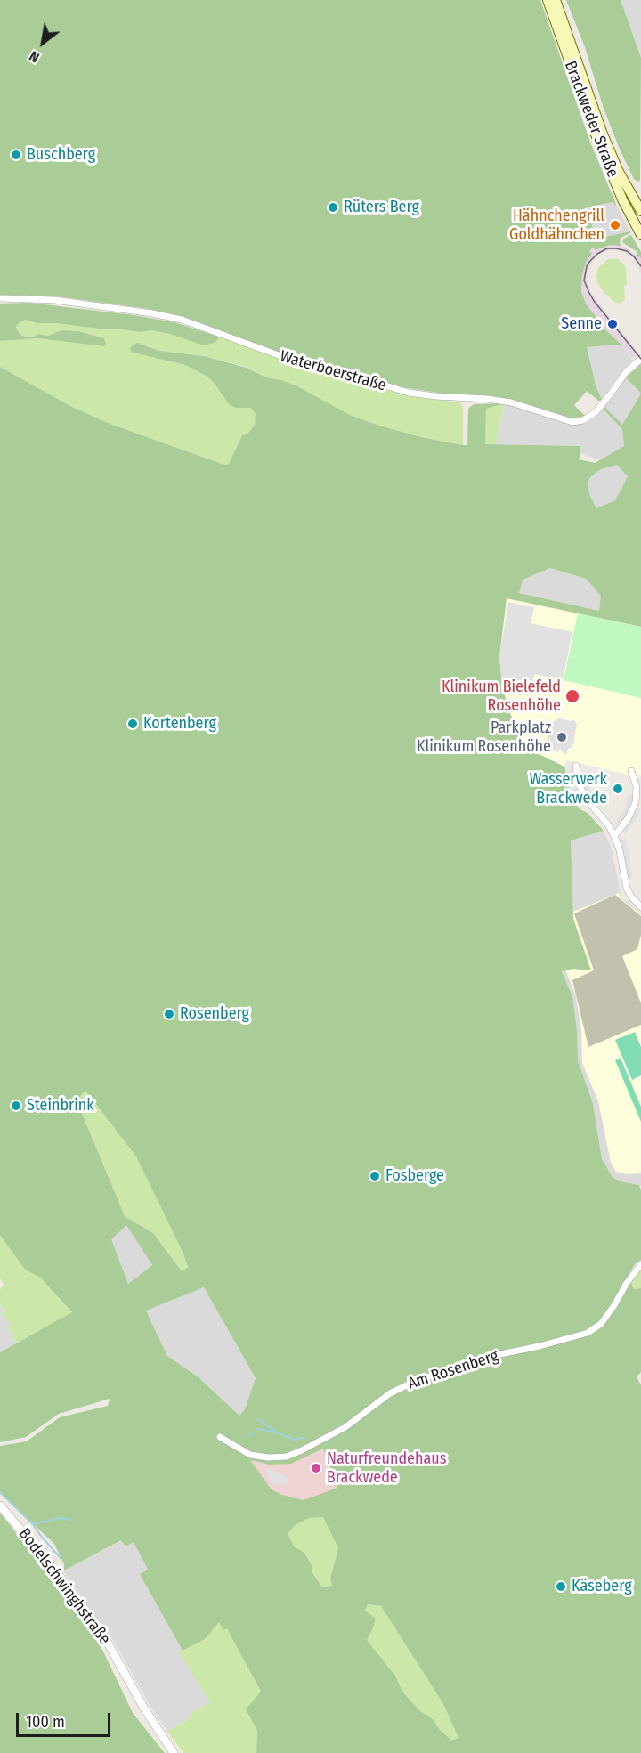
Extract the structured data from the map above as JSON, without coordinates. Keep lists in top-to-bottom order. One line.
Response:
{"streets":{"main road":["Brackweder Straße"],"street":["Waterboerstraße","Am Rosenberg","Bodelschwinghstraße"]},"places":["Buschberg","Rüters Berg","Hähnchengrill Goldhähnchen","Senne","Klinikum Bielefeld Rosenhöhe","Kortenberg","Parkplatz Klinikum Rosenhöhe","Wasserwerk Brackwede","Rosenberg","Steinbrink","Fosberge","Naturfreundehaus Brackwede","Käseberg"],"scale_bar":"100 m","north":"bottom left"}
